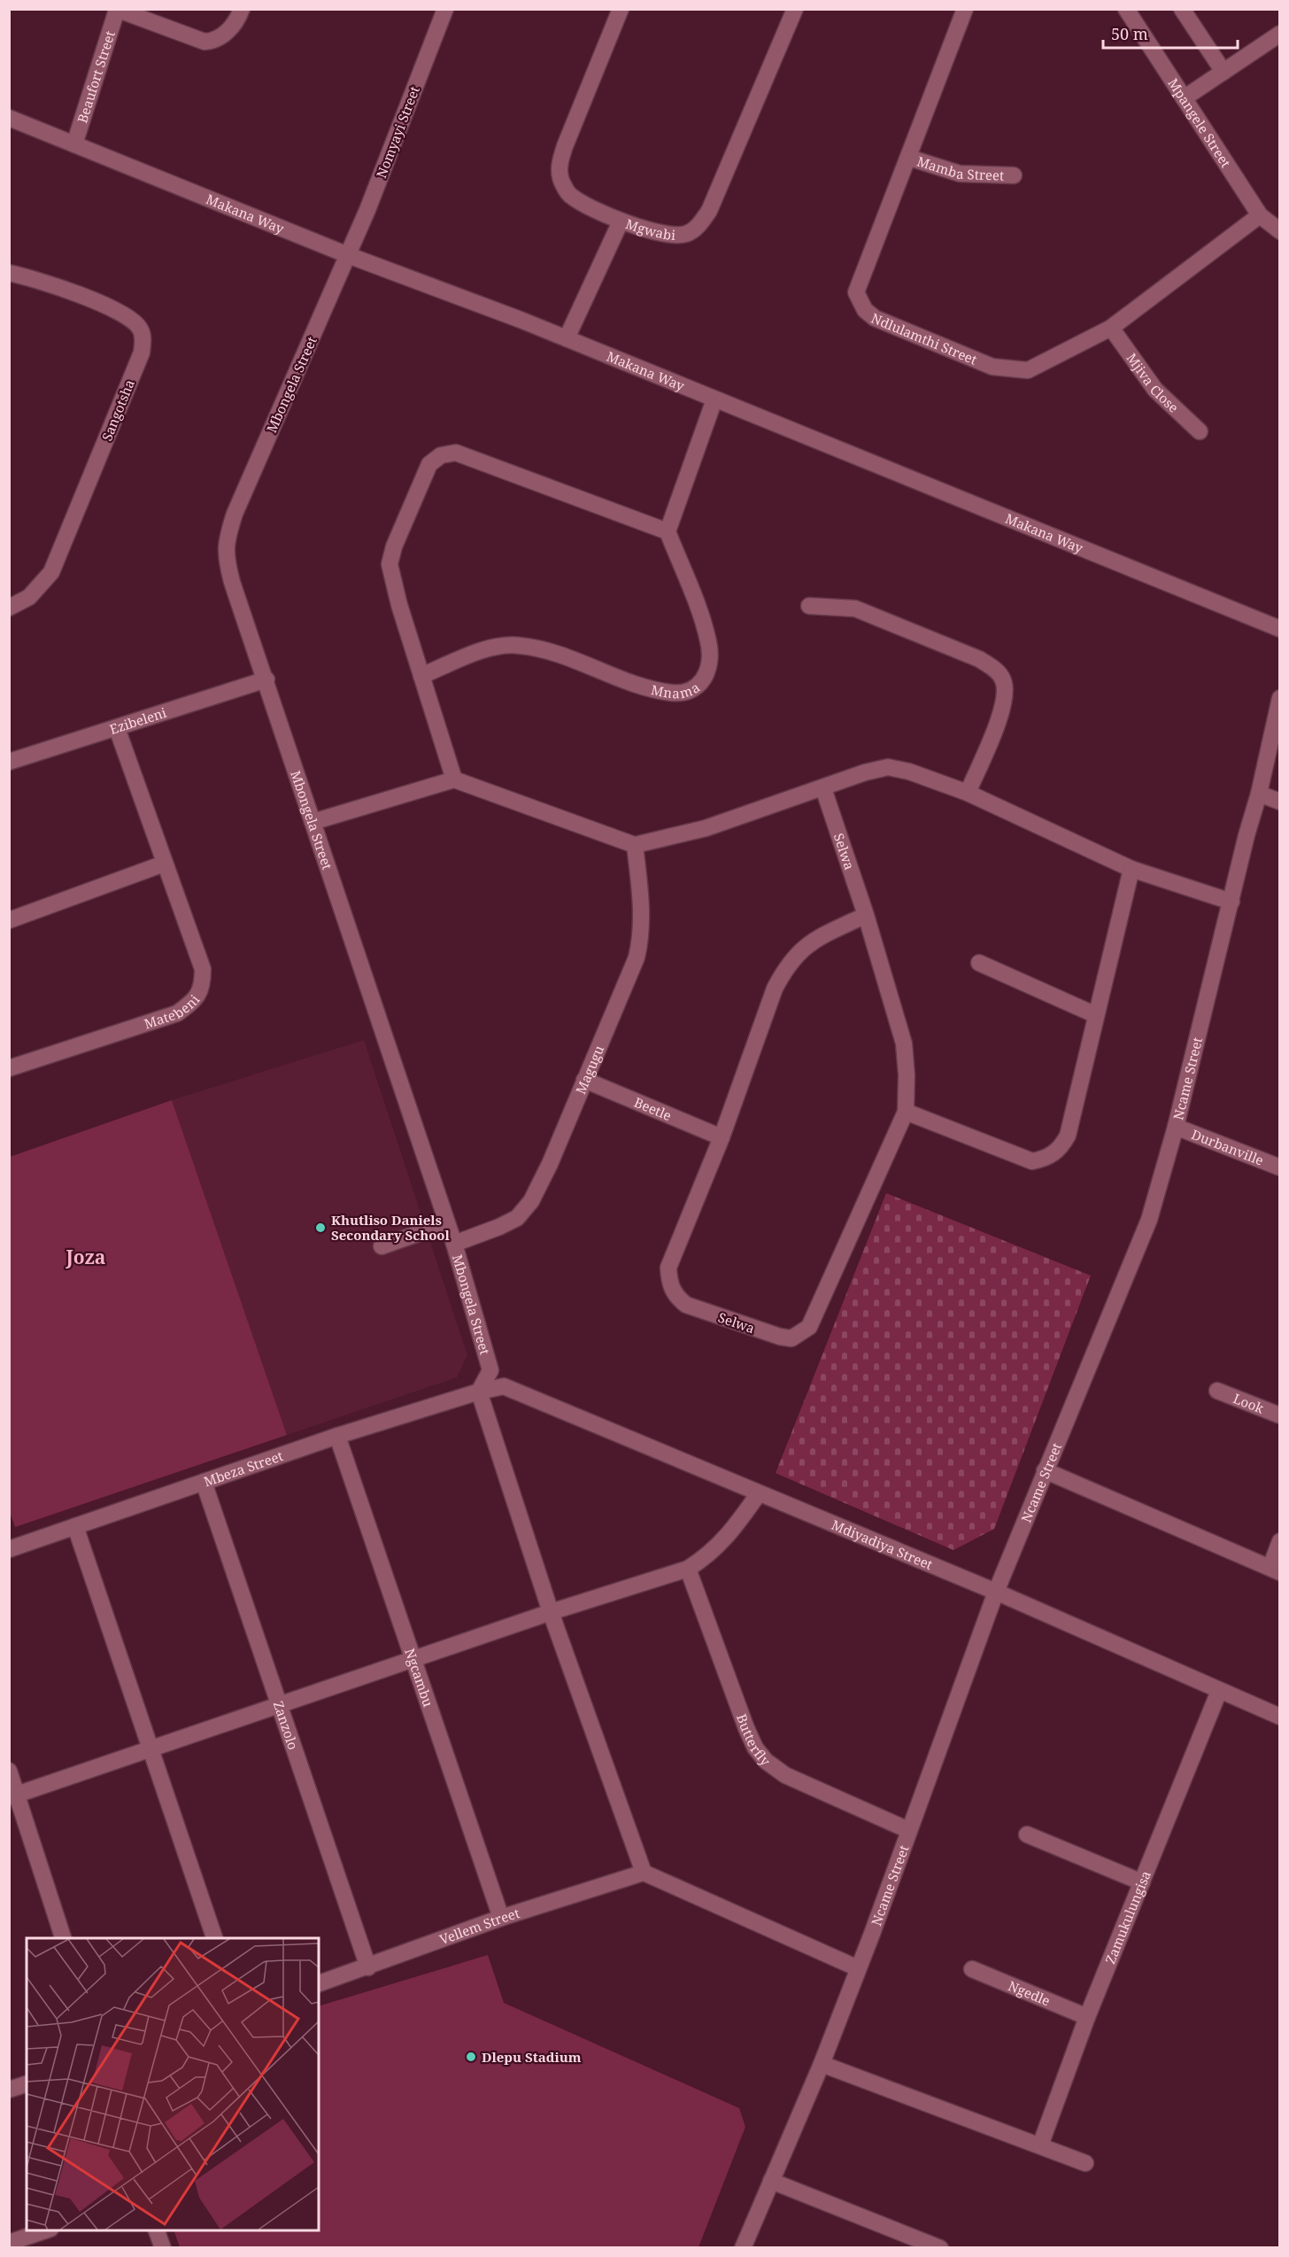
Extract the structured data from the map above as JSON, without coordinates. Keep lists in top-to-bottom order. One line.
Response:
{"streets":{"street":["Beaufort Street","Mpangele Street","Nomyayi Street","Mamba Street","Makana Way","Mgwabi","Ndlulamthi Street","Mjiva Close","Mbongela Street","Sangotsha","Mnama","Ezibeleni","Selwa","Matebeni","Magugu","Ncame Street","Beetle","Durbanville","Look","Mbeza Street","Mdiyadiya Street","Ngcambu","Zanzolo","Butterfly","Zamukulungisa","Vellem Street","Ngedle"]},"crossings":[["Beaufort Street","Makana Way"],["Mpangele Street","Ndlulamthi Street"],["Nomyayi Street","Makana Way"],["Nomyayi Street","Mbongela Street"],["Mamba Street","Ndlulamthi Street"],["Makana Way","Mbongela Street"],["Ndlulamthi Street","Mjiva Close"],["Mbongela Street","Ezibeleni"],["Mbongela Street","Magugu"],["Mbongela Street","Mbeza Street"],["Mbongela Street","Mdiyadiya Street"],["Ezibeleni","Matebeni"],["Selwa","Beetle"],["Magugu","Beetle"],["Ncame Street","Durbanville"],["Ncame Street","Mdiyadiya Street"],["Ncame Street","Butterfly"],["Mbeza Street","Mdiyadiya Street"],["Mbeza Street","Ngcambu"],["Mbeza Street","Zanzolo"],["Mdiyadiya Street","Zamukulungisa"],["Ngcambu","Vellem Street"],["Zanzolo","Vellem Street"],["Zamukulungisa","Ngedle"]],"districts":["Joza"],"places":["Khutliso Daniels Secondary School","Dlepu Stadium"],"scale_bar":"50 m"}
